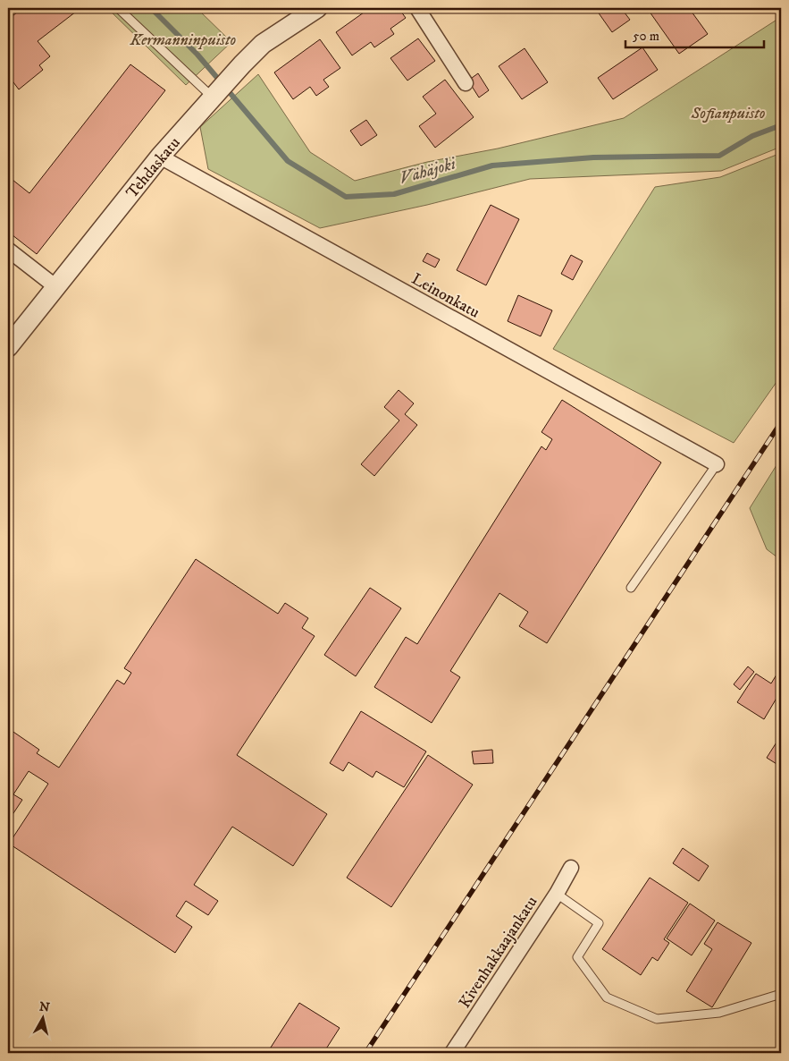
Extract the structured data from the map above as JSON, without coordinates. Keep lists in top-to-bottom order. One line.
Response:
{"streets":{"street":["Tehdaskatu","Leinonkatu","Kivenhakkaajankatu"]},"crossings":[["Tehdaskatu","Leinonkatu"]],"water":["Vähäjoki"],"parks":["Kermanninpuisto","Sofianpuisto"],"scale_bar":"50 m","north":"top"}
